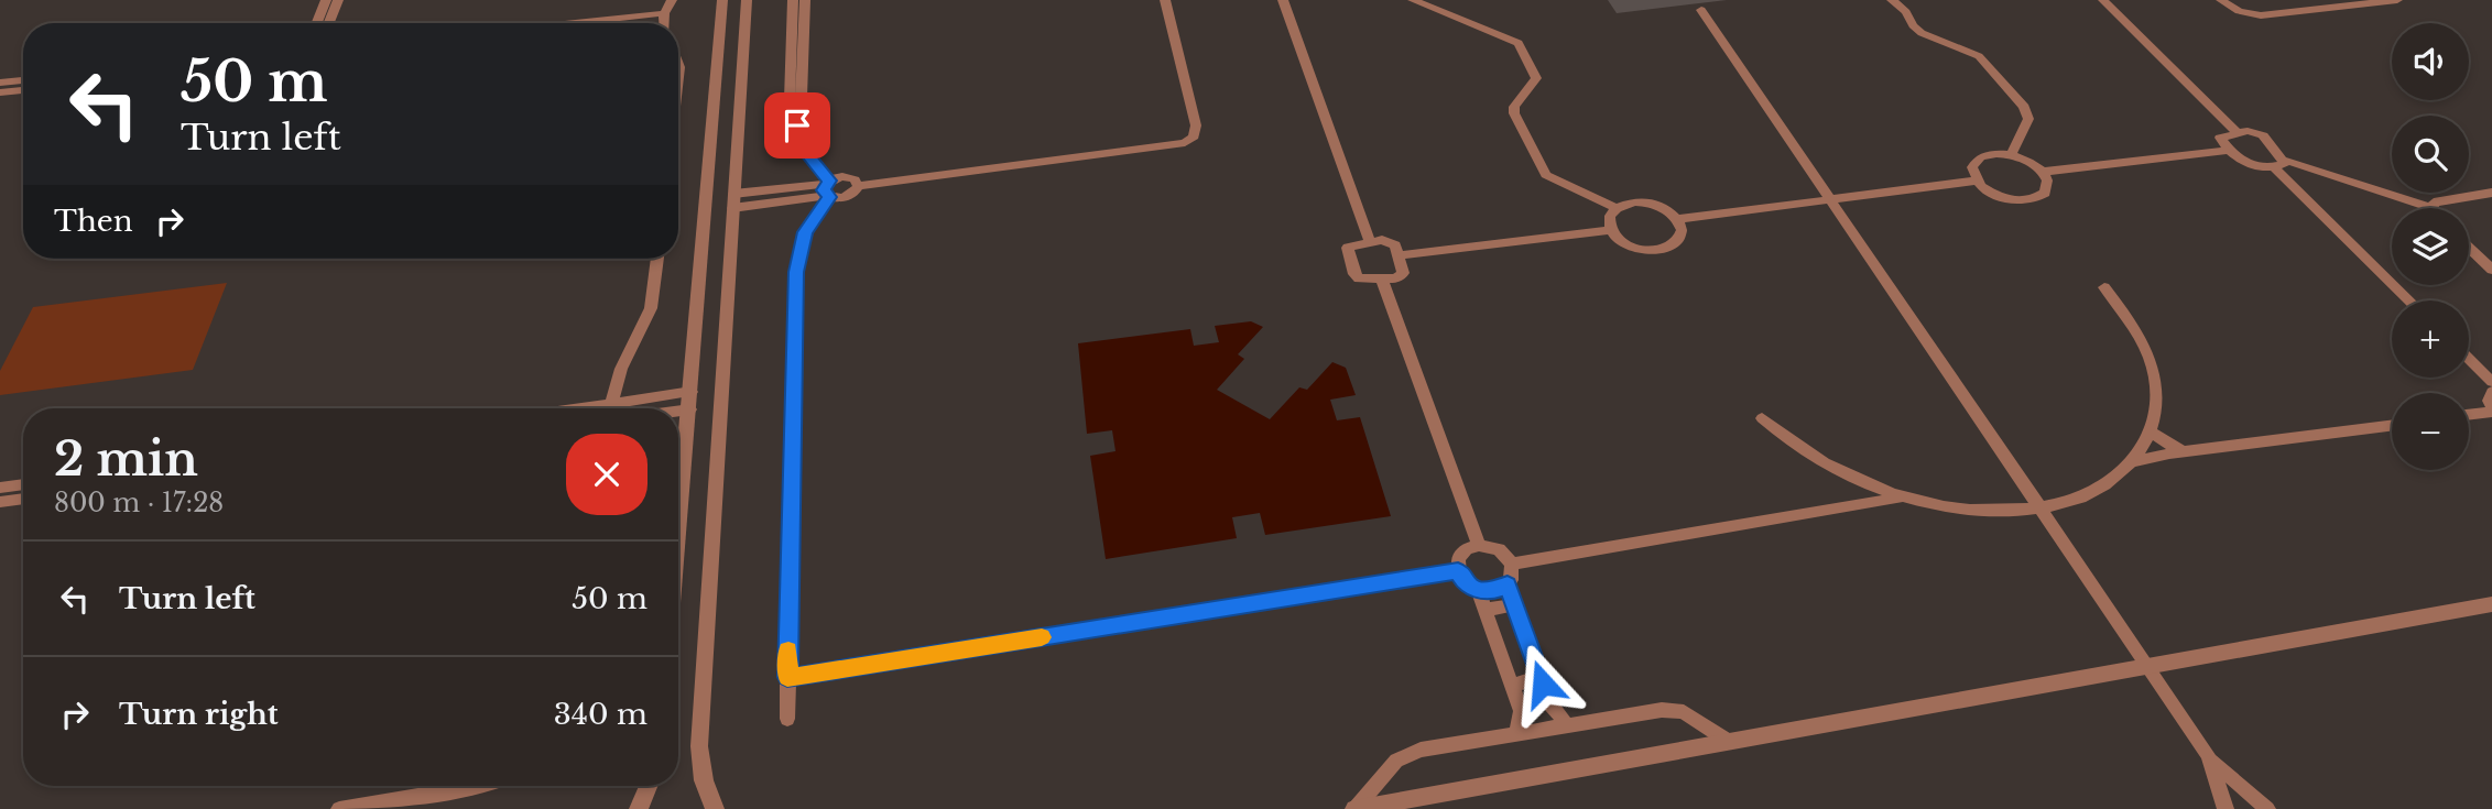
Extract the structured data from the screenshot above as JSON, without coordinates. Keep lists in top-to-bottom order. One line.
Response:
{"page":{"map_buttons":["+","−"],"turn":["50 m","Turn left"],"then":"Then","heading":["2 min","800 m · 17:28"],"list":[{"name":"Turn left","value":"50 m"},{"name":"Turn right","value":"340 m"}]}}
